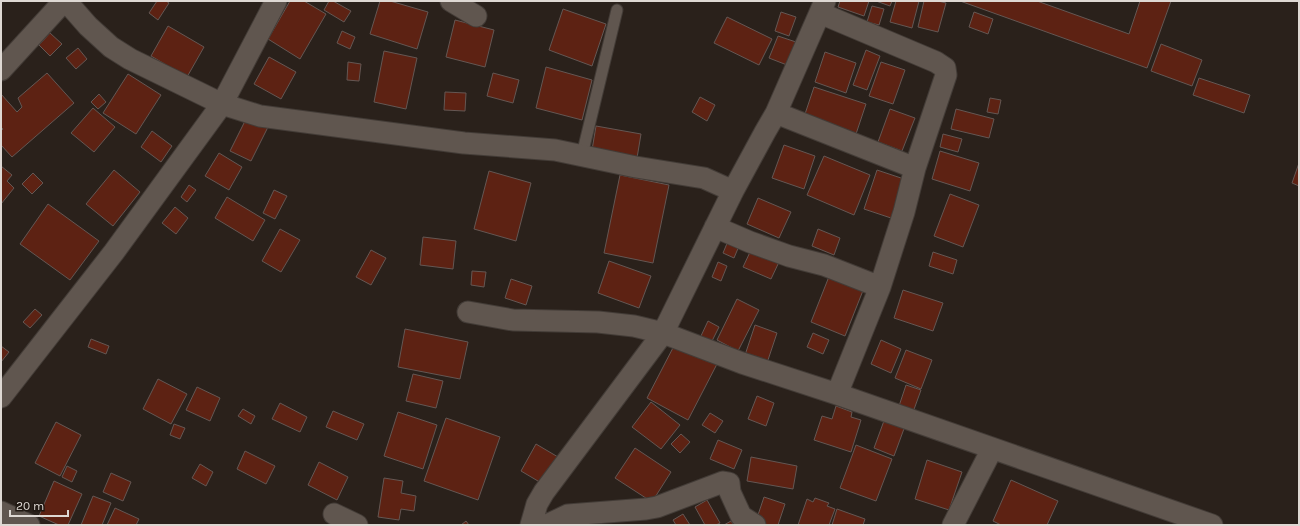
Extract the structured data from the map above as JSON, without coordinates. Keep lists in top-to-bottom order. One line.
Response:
{"scale_bar":"20 m"}
